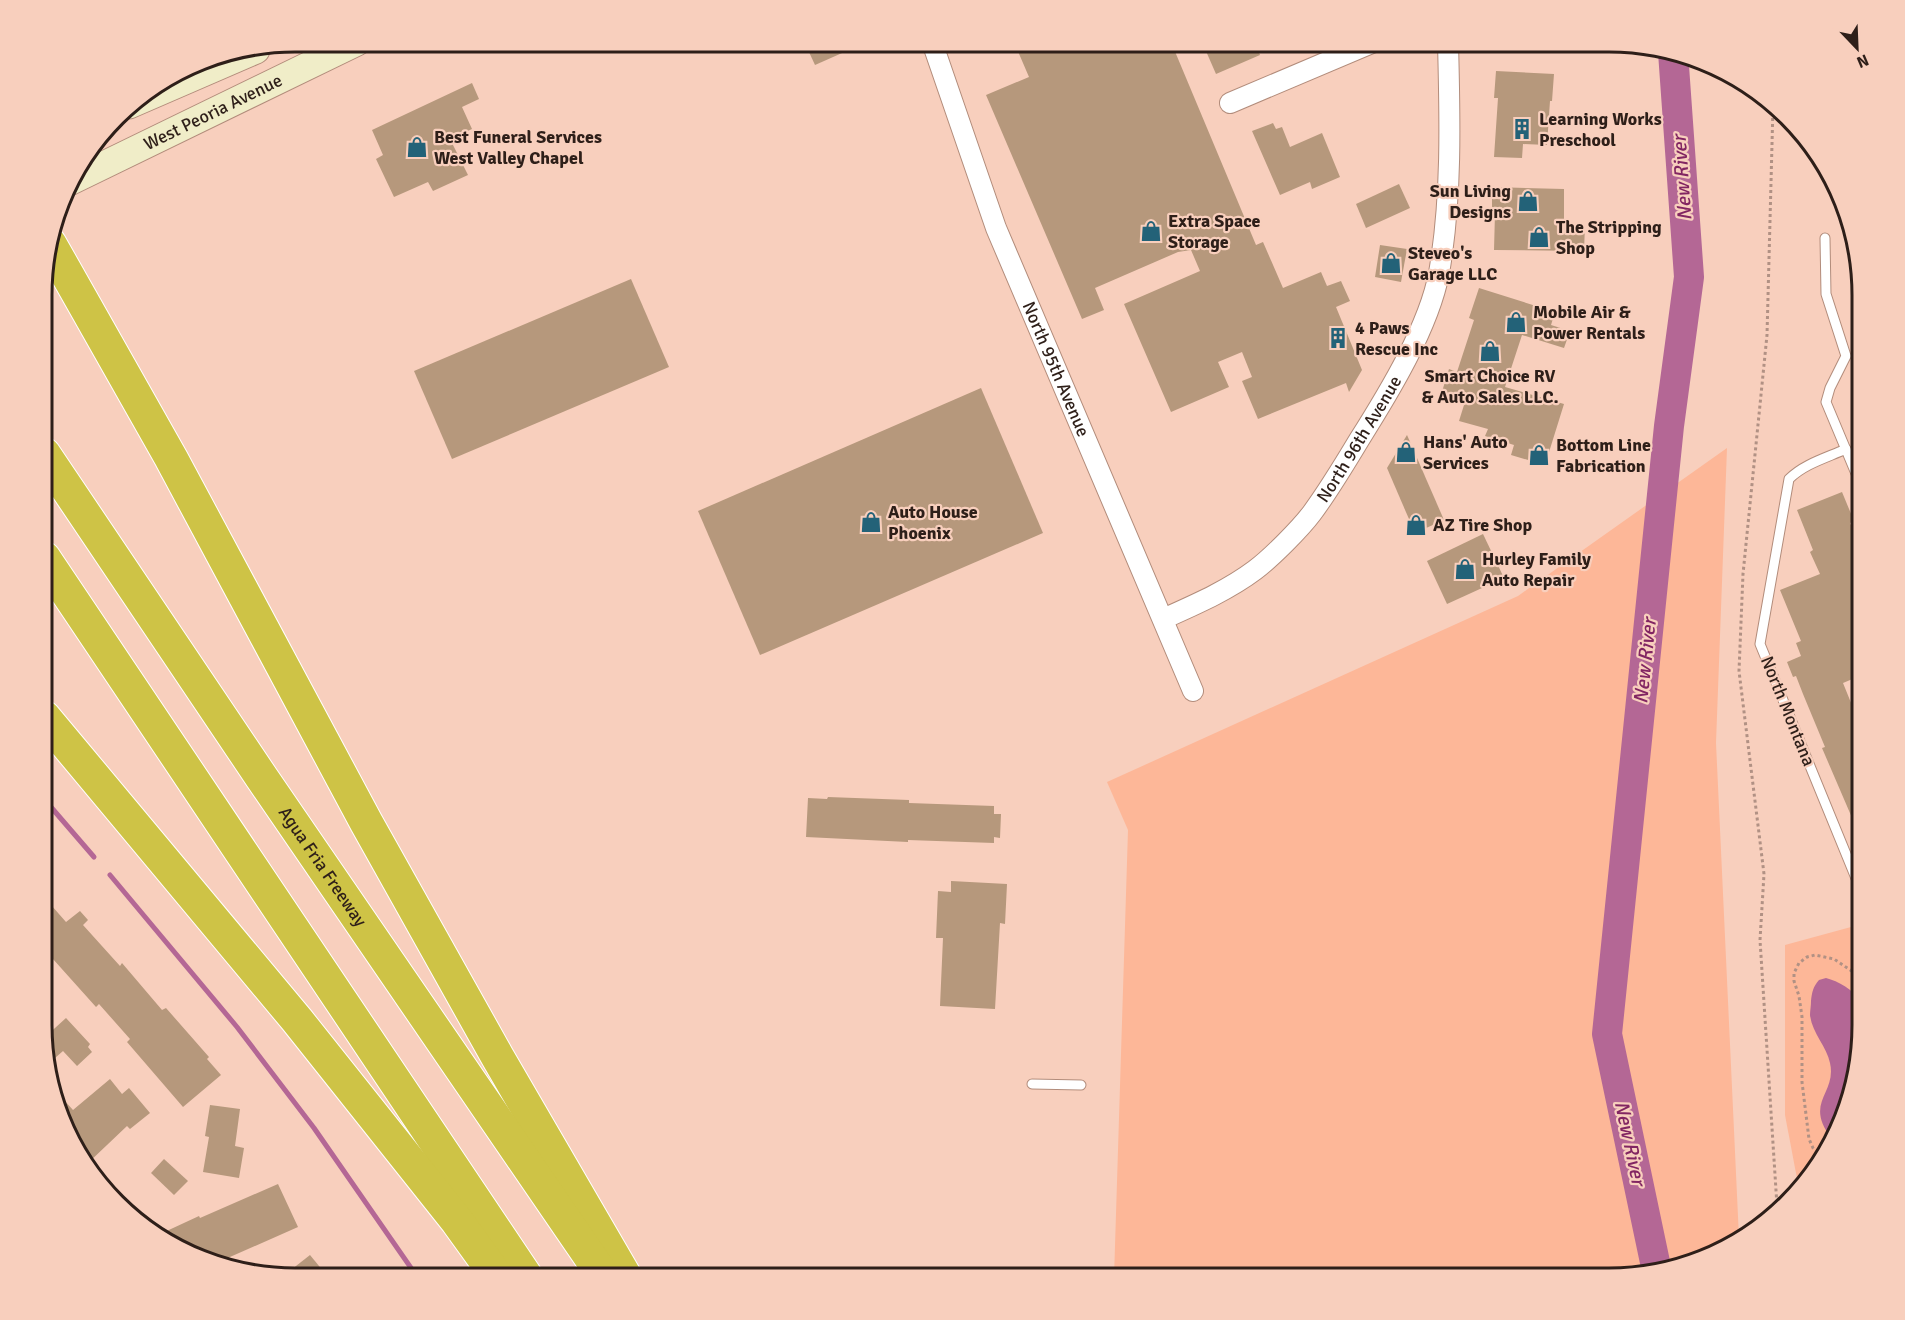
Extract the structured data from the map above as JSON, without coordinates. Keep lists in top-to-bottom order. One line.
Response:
{"streets":{"highway":["Agua Fria Freeway"],"main road":["West Peoria Avenue"],"street":["North 95th Avenue","North 96th Avenue"],"lane":["North Montana"]},"crossings":[["North 95th Avenue","North 96th Avenue"]],"water":["New River"],"places":{"building":["Learning Works Preschool","4 Paws Rescue Inc"],"shop":["Best Funeral Services West Valley Chapel","Sun Living Designs","Extra Space Storage","The Stripping Shop","Steveo's Garage LLC","Mobile Air & Power Rentals","Smart Choice RV & Auto Sales LLC.","Hans' Auto Services","Bottom Line Fabrication","Auto House Phoenix","AZ Tire Shop","Hurley Family Auto Repair"]},"north":"bottom right"}
